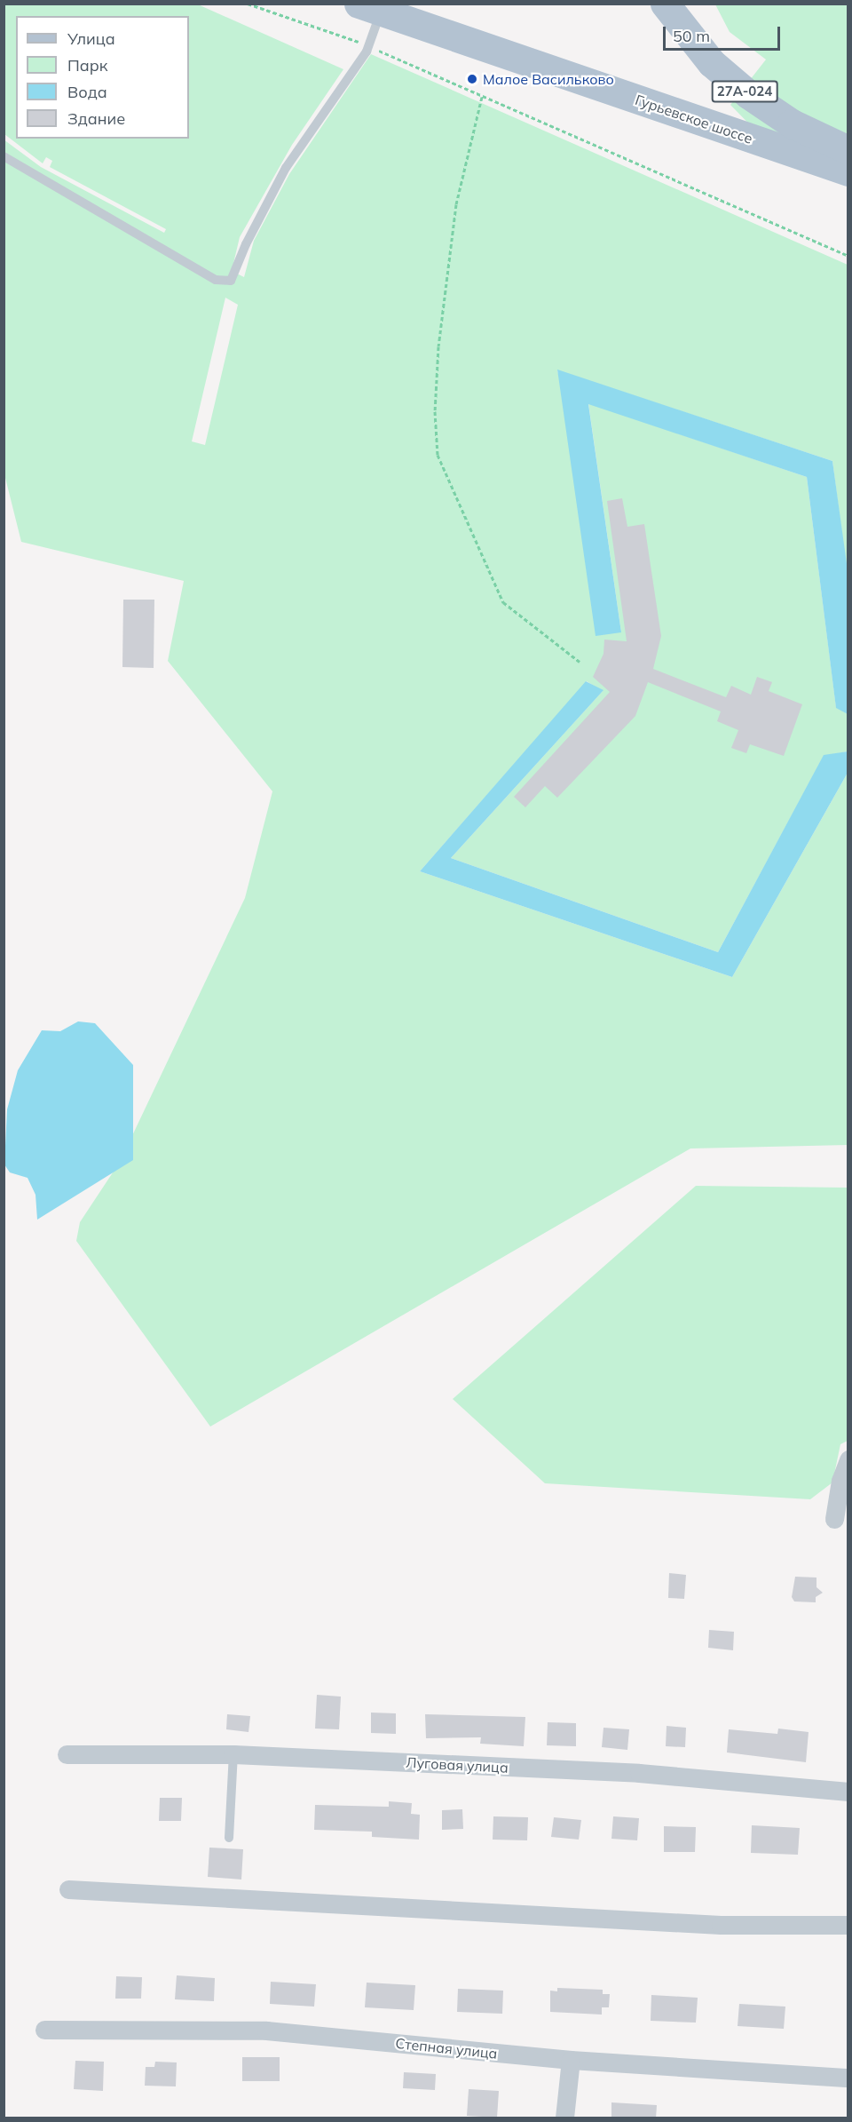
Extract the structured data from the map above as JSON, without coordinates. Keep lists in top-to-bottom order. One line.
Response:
{"streets":{"main road":["27А-024","Гурьевское шоссе"],"street":["Луговая улица","Степная улица"]},"places":["Малое Васильково"],"legend":["Улица","Парк","Вода","Здание"],"scale_bar":"50 m"}
